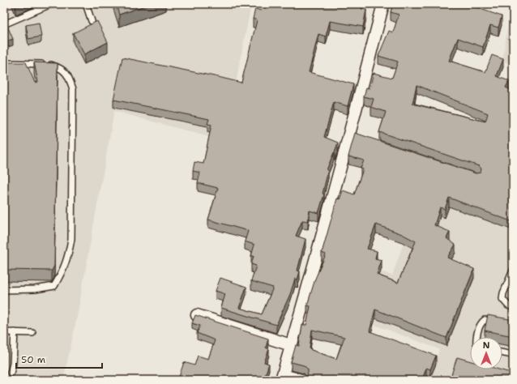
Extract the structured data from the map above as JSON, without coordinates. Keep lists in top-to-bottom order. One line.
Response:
{"scale_bar":"50 m","north":"top"}
